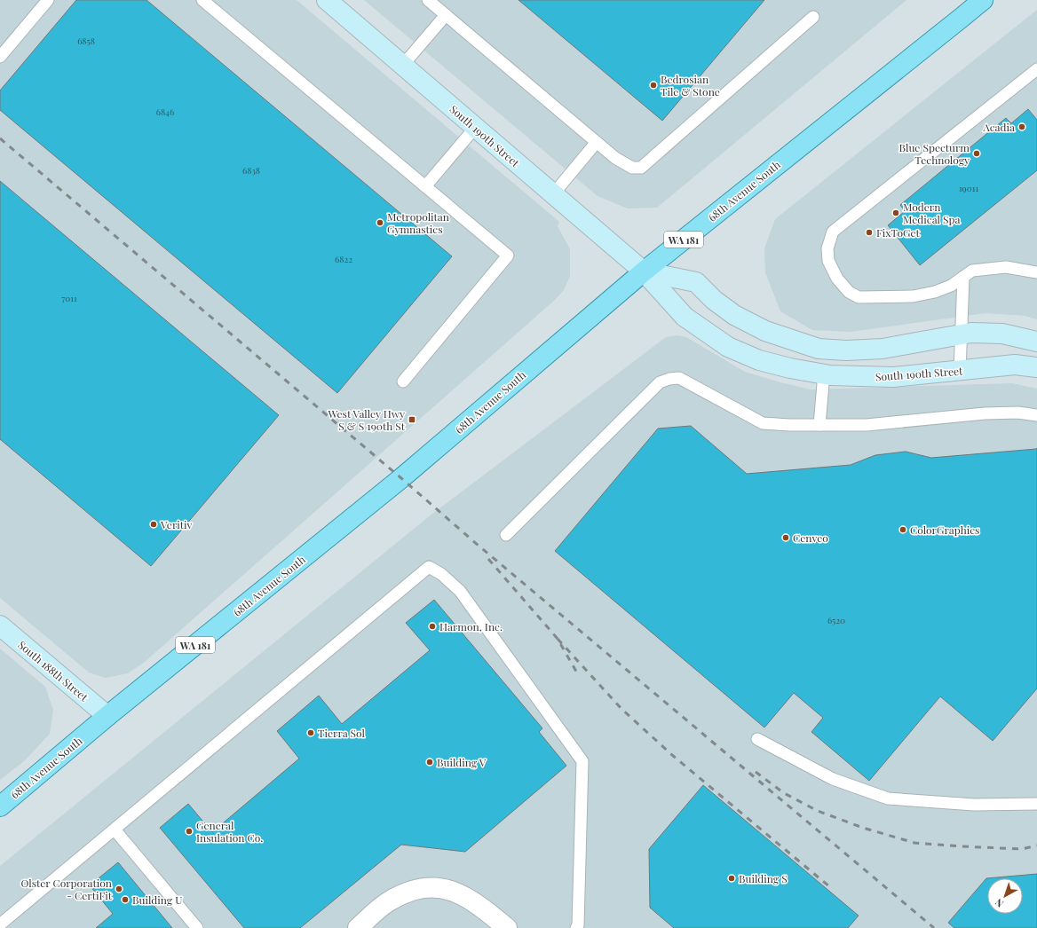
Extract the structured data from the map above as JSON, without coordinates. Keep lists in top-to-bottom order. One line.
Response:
{"streets":{"main road":["68th Avenue South","WA 181"],"street":["South 190th Street","South 188th Street"]},"crossings":[["South 190th Street","68th Avenue South"],["68th Avenue South","South 188th Street"]],"places":{"other":["Bedrosian Tile & Stone","Acadia","Blue Specturm Technology","Modern Medical Spa","Metropolitan Gymnastics","FixToGet","Veritiv","ColorGraphics","Cenveo","Harmon, Inc.","Tierra Sol","Building V","General Insulation Co.","Building S","Olster Corporation - CertiFit","Building U"],"transit":["West Valley Hwy S & S 190th St"]},"house_numbers":["6858","6846","6838","19011","6822","7011","6520"],"north":"bottom left"}
